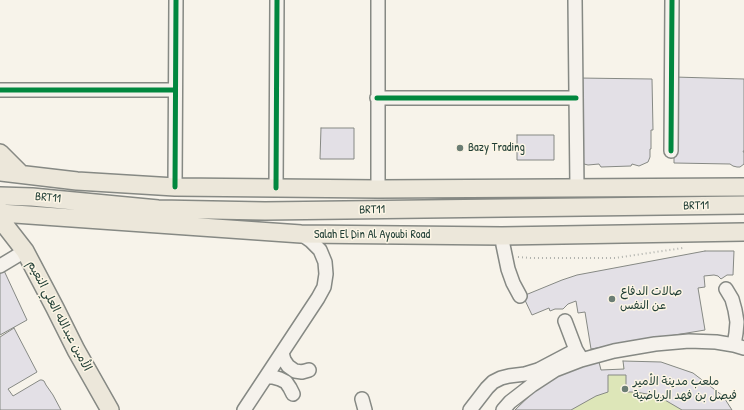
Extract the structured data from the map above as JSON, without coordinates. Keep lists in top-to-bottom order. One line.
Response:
{"streets":{"main road":["BRT11","Salah El Din Al Ayoubi Road","الأمين عبدالله العلي النعيم"]},"crossings":[["Salah El Din Al Ayoubi Road","الأمين عبدالله العلي النعيم"]],"places":["Bazy Trading","صالات الدفاع عن النفس","ملعب مدينة الأمير فيصل بن فهد الرياضية"]}
